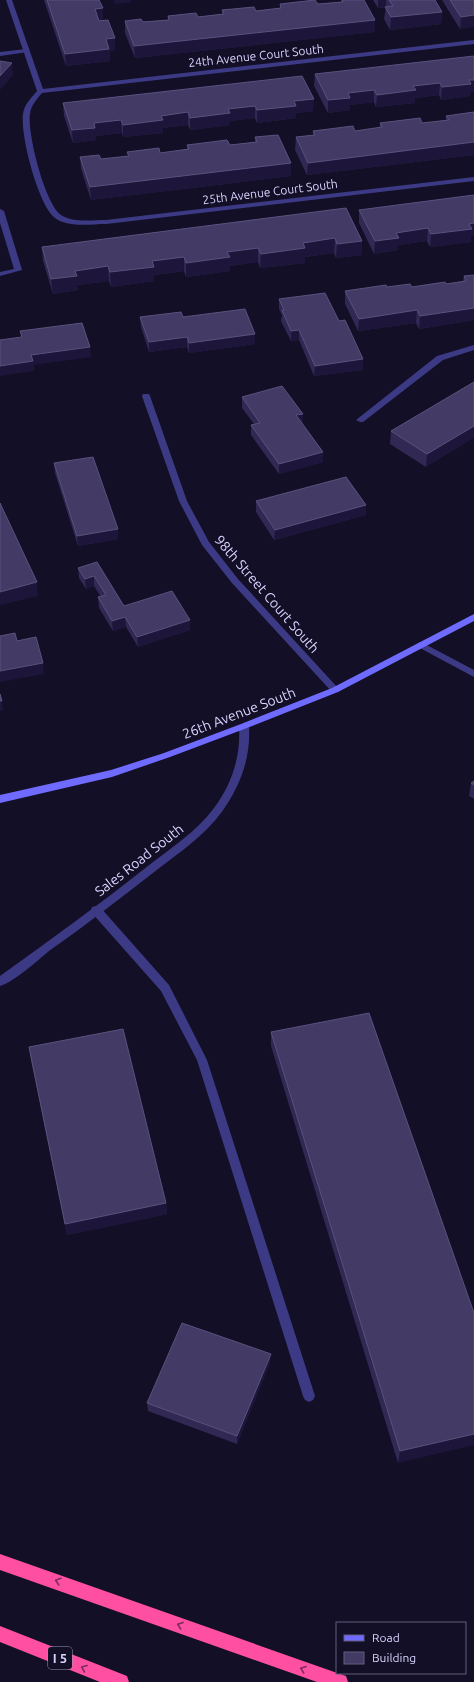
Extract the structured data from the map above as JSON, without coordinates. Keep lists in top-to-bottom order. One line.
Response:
{"streets":{"highway":["I 5"],"street":["24th Avenue Court South","25th Avenue Court South","98th Street Court South","26th Avenue South","Sales Road South"]},"crossings":[["24th Avenue Court South","25th Avenue Court South"],["98th Street Court South","26th Avenue South"],["26th Avenue South","Sales Road South"]],"legend":["Road","Building"]}
